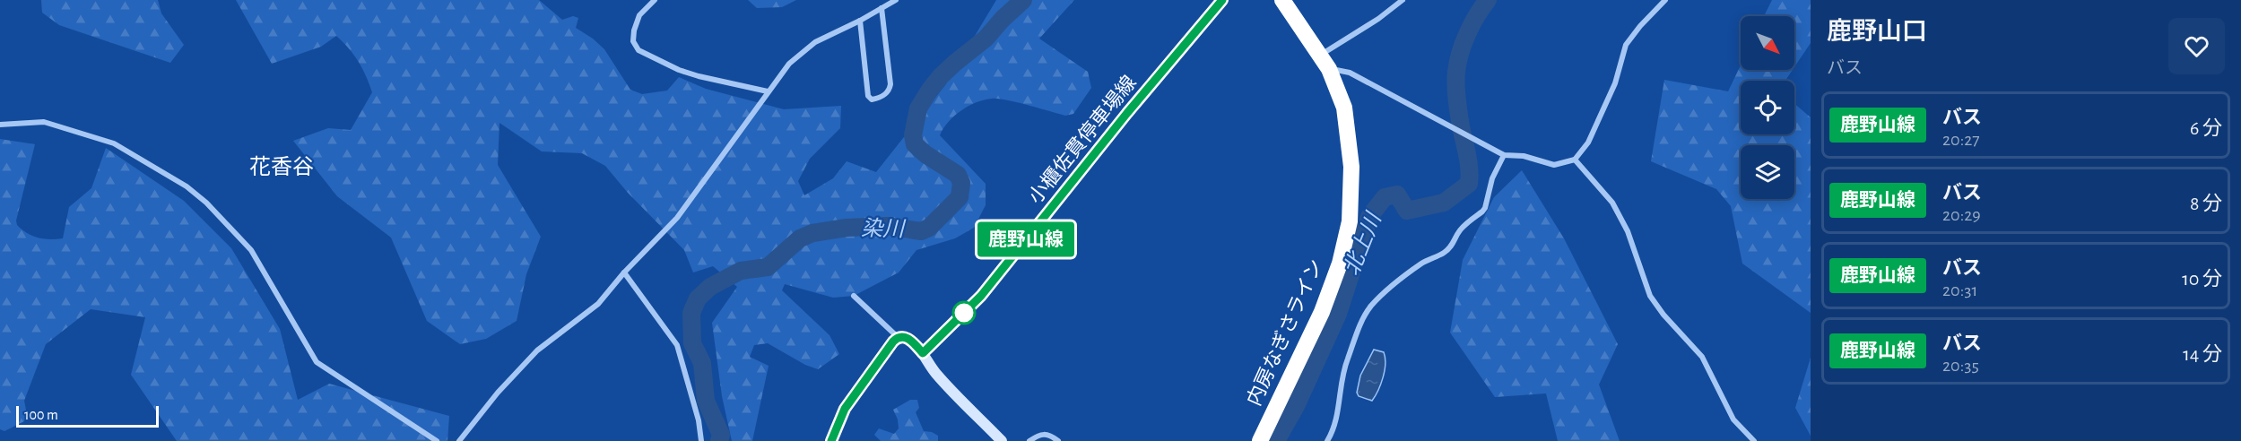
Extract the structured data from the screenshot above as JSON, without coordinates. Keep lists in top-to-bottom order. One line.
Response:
{"streets":{"highway":["内房なぎさライン"],"main road":["小櫃佐貫停車場線"]},"districts":["花香谷"],"water":["染川","北上川"],"lines":["bus line 鹿野山線"],"scale_bar":"100 m","north":"bottom right","page":{"on_map":"鹿野山線","heading":["鹿野山口","バス"],"list":[{"mark":"鹿野山線","name":"バス","note":"20:27","value":"6 分"},{"mark":"鹿野山線","name":"バス","note":"20:29","value":"8 分"},{"mark":"鹿野山線","name":"バス","note":"20:31","value":"10 分"},{"mark":"鹿野山線","name":"バス","note":"20:35","value":"14 分"}],"scale":"100 m"}}
